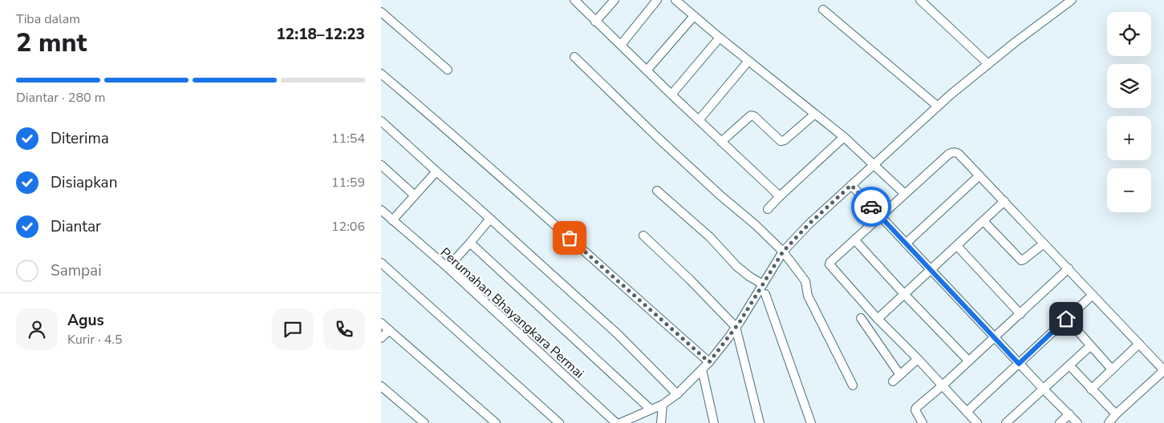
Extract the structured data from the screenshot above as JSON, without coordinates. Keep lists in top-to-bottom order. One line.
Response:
{"streets":{"street":["Perumahan Bhayangkara Permai"]},"page":{"heading":["2 mnt","Tiba dalam","12:18–12:23"],"panel":["Agus","Kurir · 4.5"],"map_buttons":["+","−"],"bar":"Diantar · 280 m","list":[["Diterima","11:54"],["Disiapkan","11:59"],["Diantar","12:06"],"Sampai"]}}
